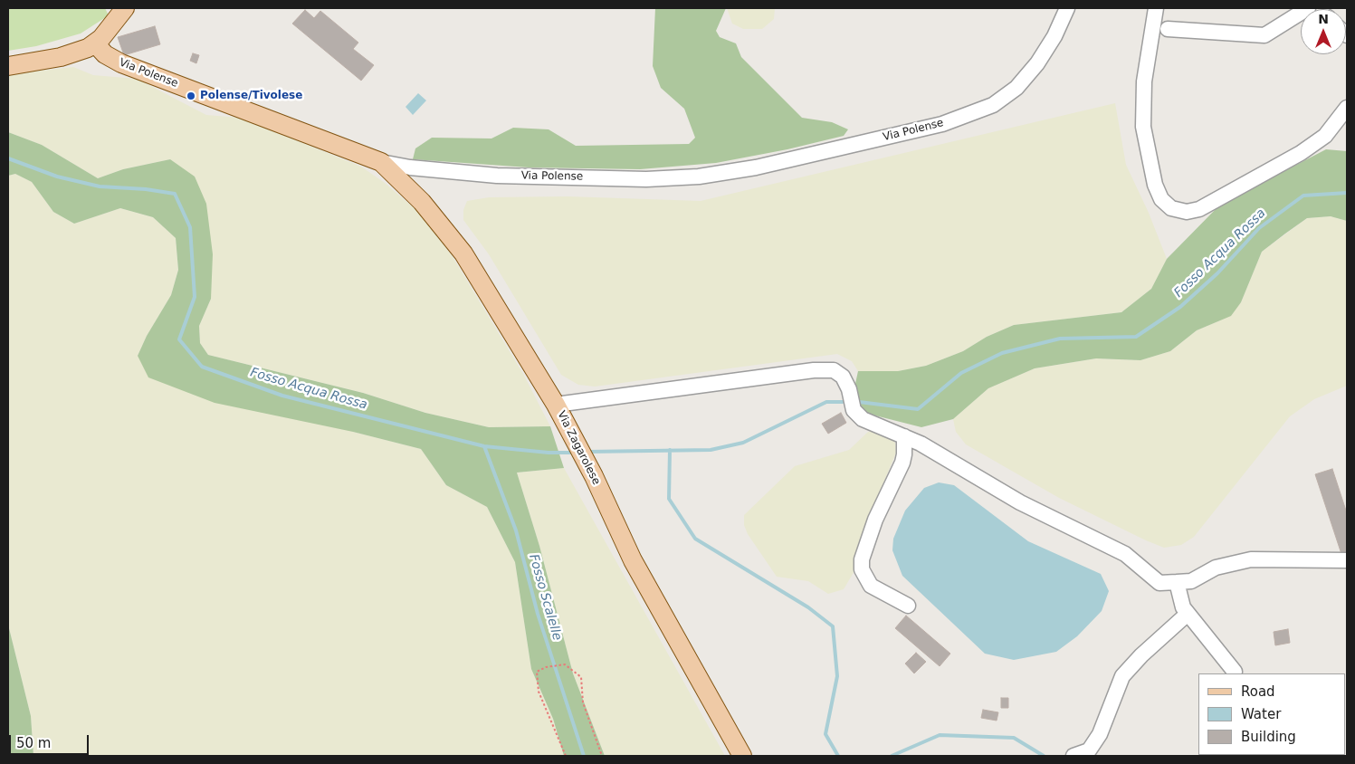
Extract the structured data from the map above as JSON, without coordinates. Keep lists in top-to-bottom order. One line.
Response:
{"streets":{"main road":["Via Polense","Via Zagarolese"]},"crossings":[["Via Polense","Via Zagarolese"]],"water":["Fosso Acqua Rossa","Fosso Scalelle"],"places":["Polense/Tivolese"],"legend":["Road","Water","Building"],"scale_bar":"50 m","north":"top"}
